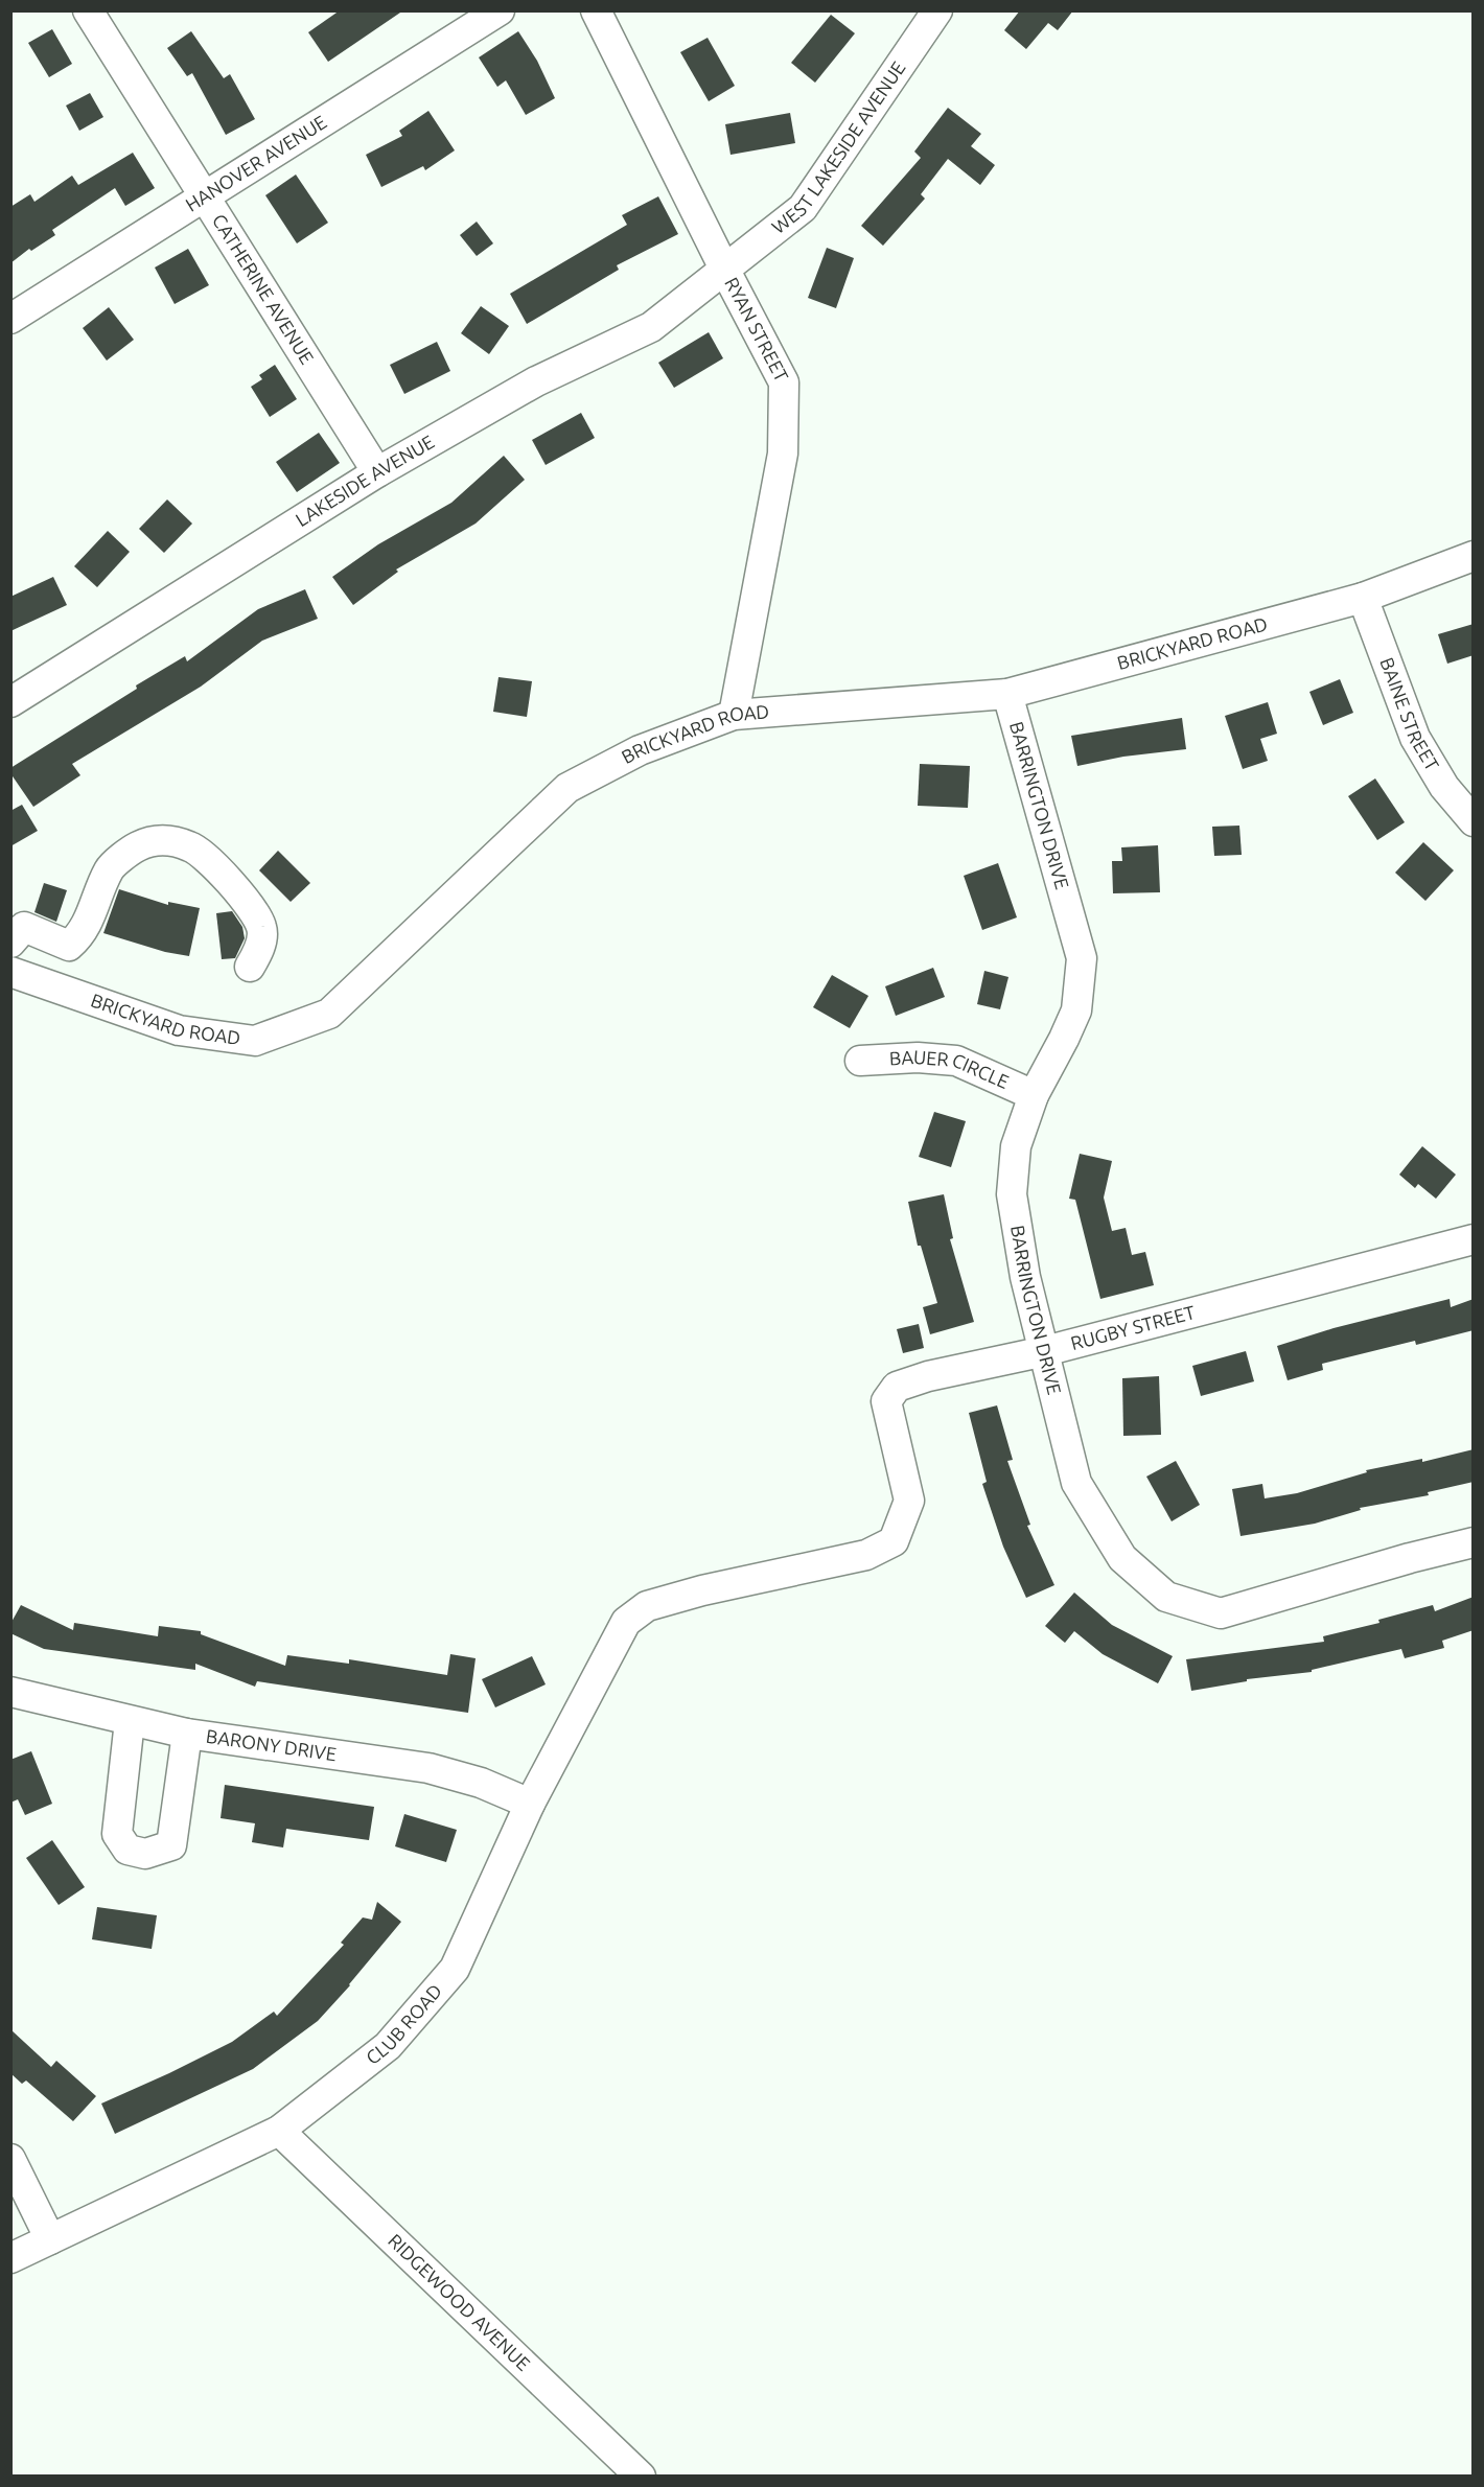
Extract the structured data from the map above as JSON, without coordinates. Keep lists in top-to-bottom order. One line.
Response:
{"streets":{"street":["WEST LAKESIDE AVENUE","HANOVER AVENUE","CATHERINE AVENUE","RYAN STREET","LAKESIDE AVENUE","BRICKYARD ROAD","BAINE STREET","BARRINGTON DRIVE","BAUER CIRCLE","RUGBY STREET","BARONY DRIVE","CLUB ROAD","RIDGEWOOD AVENUE"]},"crossings":[["WEST LAKESIDE AVENUE","RYAN STREET"],["WEST LAKESIDE AVENUE","LAKESIDE AVENUE"],["HANOVER AVENUE","CATHERINE AVENUE"],["CATHERINE AVENUE","LAKESIDE AVENUE"],["RYAN STREET","LAKESIDE AVENUE"],["RYAN STREET","BRICKYARD ROAD"],["BRICKYARD ROAD","BAINE STREET"],["BRICKYARD ROAD","BARRINGTON DRIVE"],["BARRINGTON DRIVE","BAUER CIRCLE"],["BARRINGTON DRIVE","RUGBY STREET"],["RUGBY STREET","CLUB ROAD"],["BARONY DRIVE","CLUB ROAD"],["CLUB ROAD","RIDGEWOOD AVENUE"]]}
